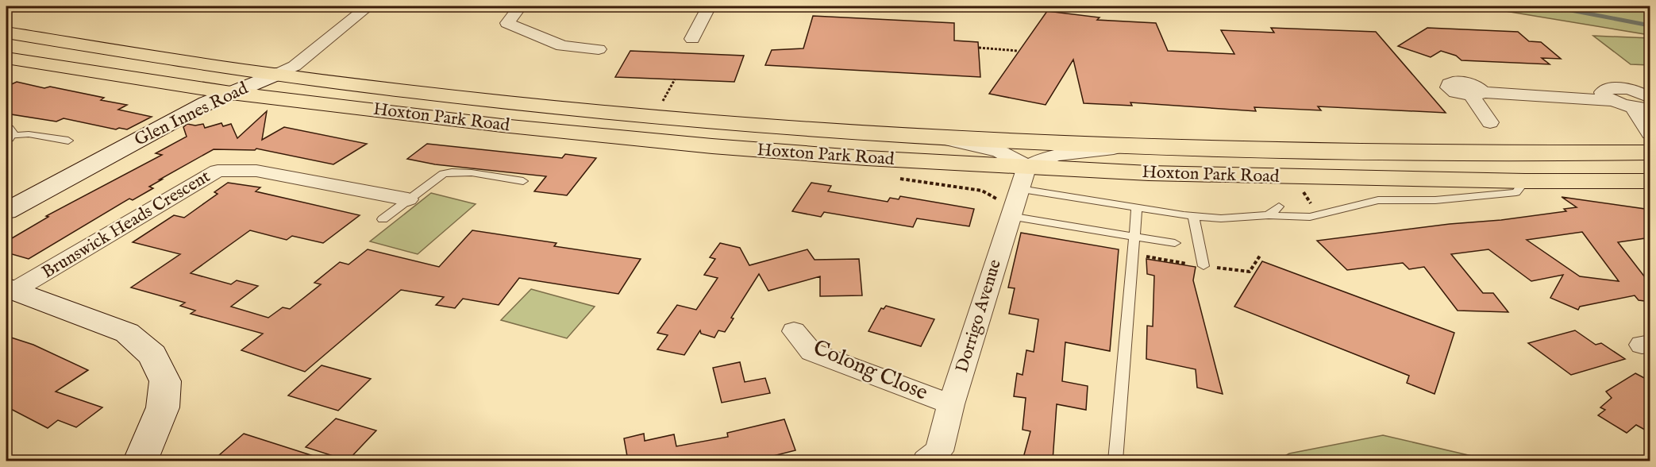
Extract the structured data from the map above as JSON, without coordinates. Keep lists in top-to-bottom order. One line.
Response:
{"streets":{"main road":["Hoxton Park Road"],"street":["Glen Innes Road","Brunswick Heads Crescent","Dorrigo Avenue","Colong Close"]},"crossings":[["Glen Innes Road","Hoxton Park Road"],["Hoxton Park Road","Dorrigo Avenue"],["Dorrigo Avenue","Colong Close"]]}
